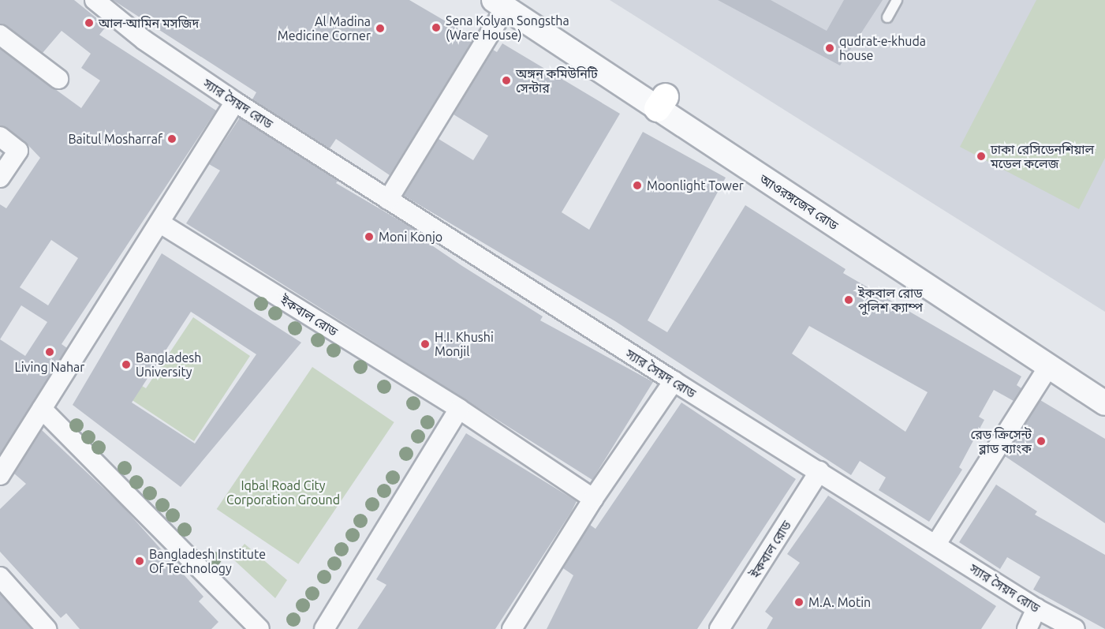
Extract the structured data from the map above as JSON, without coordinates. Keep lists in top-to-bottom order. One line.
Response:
{"streets":{"street":["স্যার সৈয়দ রোড","আওরঙ্গজেব রোড","ইকবাল রোড"]},"crossings":[["স্যার সৈয়দ রোড","ইকবাল রোড"]],"parks":["Iqbal Road City Corporation Ground"],"places":["আল-আমিন মসজিদ","Sena Kolyan Songstha (Ware House)","Al Madina Medicine Corner","qudrat-e-khuda house","অঙ্গন কমিউনিটি সেন্টার","Baitul Mosharraf","ঢাকা রেসিডেনশিয়াল মডেল কলেজ","Moonlight Tower","Moni Konjo","ইকবাল রোড পুলিশ ক্যাম্প","H.I. Khushi Monjil","Living Nahar","Bangladesh University","রেড ক্রিসেন্ট ব্লাড ব্যাংক","Bangladesh Institute Of Technology","M.A. Motin"]}
